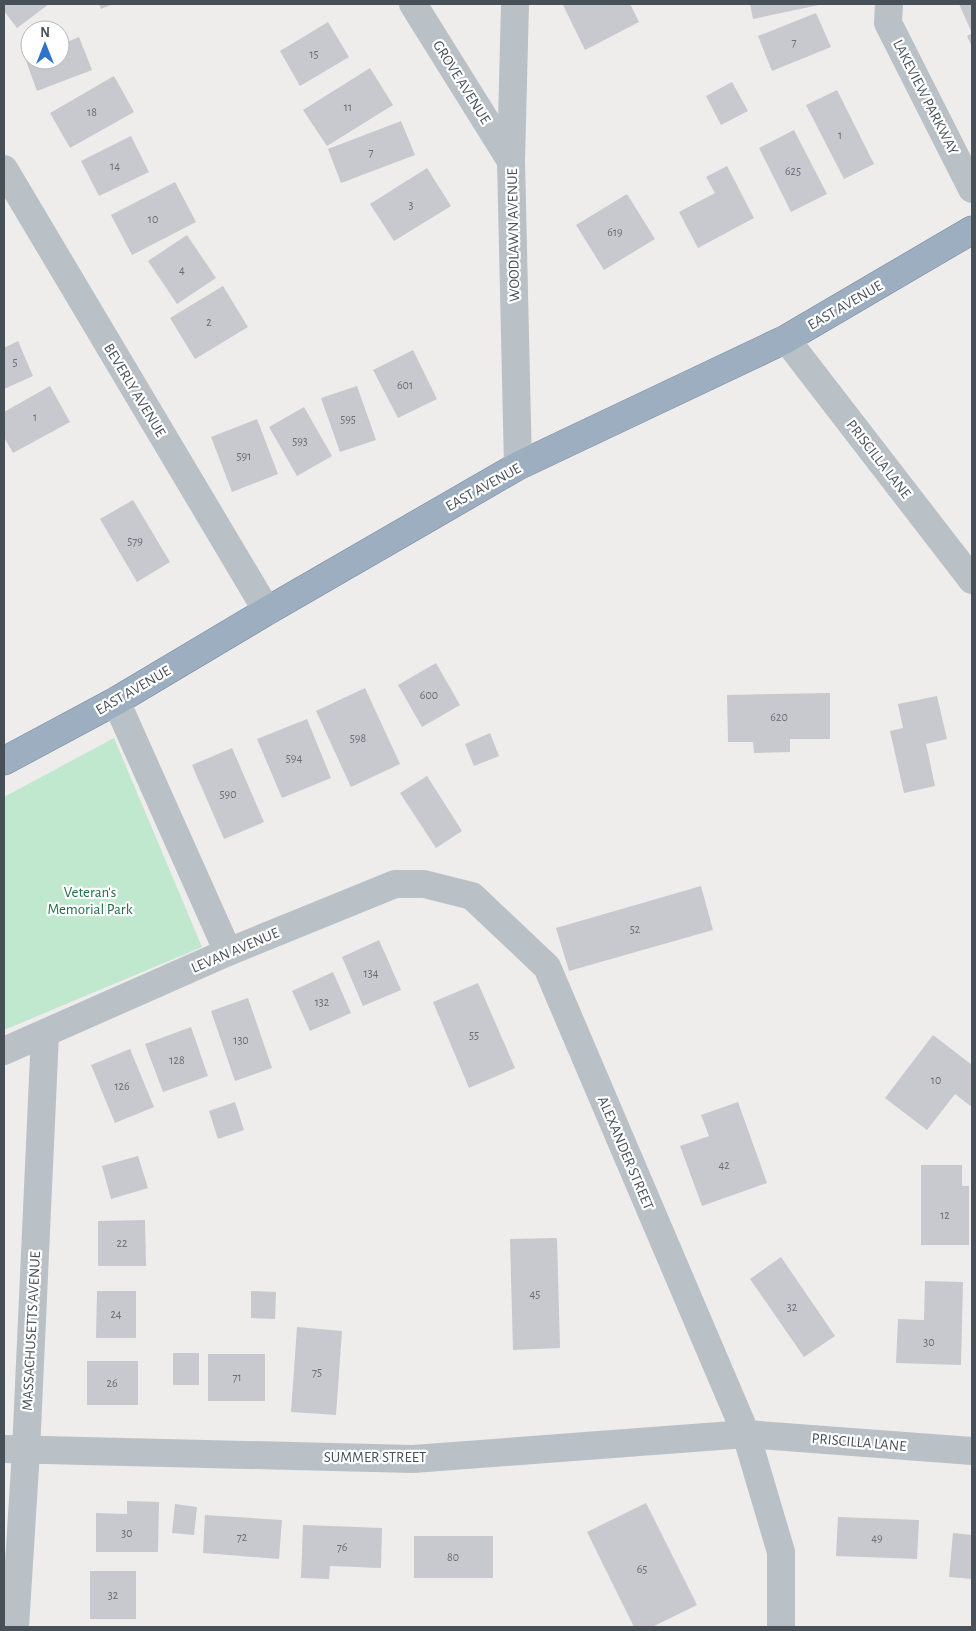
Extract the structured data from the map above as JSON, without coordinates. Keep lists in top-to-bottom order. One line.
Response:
{"streets":{"highway":["EAST AVENUE"],"street":["GROVE AVENUE","LAKEVIEW PARKWAY","WOODLAWN AVENUE","BEVERLY AVENUE","PRISCILLA LANE","LEVAN AVENUE","ALEXANDER STREET","MASSACHUSETTS AVENUE","SUMMER STREET"]},"crossings":[["GROVE AVENUE","WOODLAWN AVENUE"],["WOODLAWN AVENUE","EAST AVENUE"],["EAST AVENUE","BEVERLY AVENUE"],["EAST AVENUE","PRISCILLA LANE"],["PRISCILLA LANE","ALEXANDER STREET"],["PRISCILLA LANE","SUMMER STREET"],["LEVAN AVENUE","ALEXANDER STREET"],["LEVAN AVENUE","MASSACHUSETTS AVENUE"],["ALEXANDER STREET","SUMMER STREET"],["MASSACHUSETTS AVENUE","SUMMER STREET"]],"parks":["Veteran's Memorial Park"],"house_numbers":["7","15","11","18","1","7","14","625","3","10","619","4","2","5","601","1","595","593","591","579","600","620","598","594","590","52","134","132","55","130","128","10","126","42","12","22","45","32","24","30","75","71","26","30","72","49","76","80","65","32"],"north":"top"}
